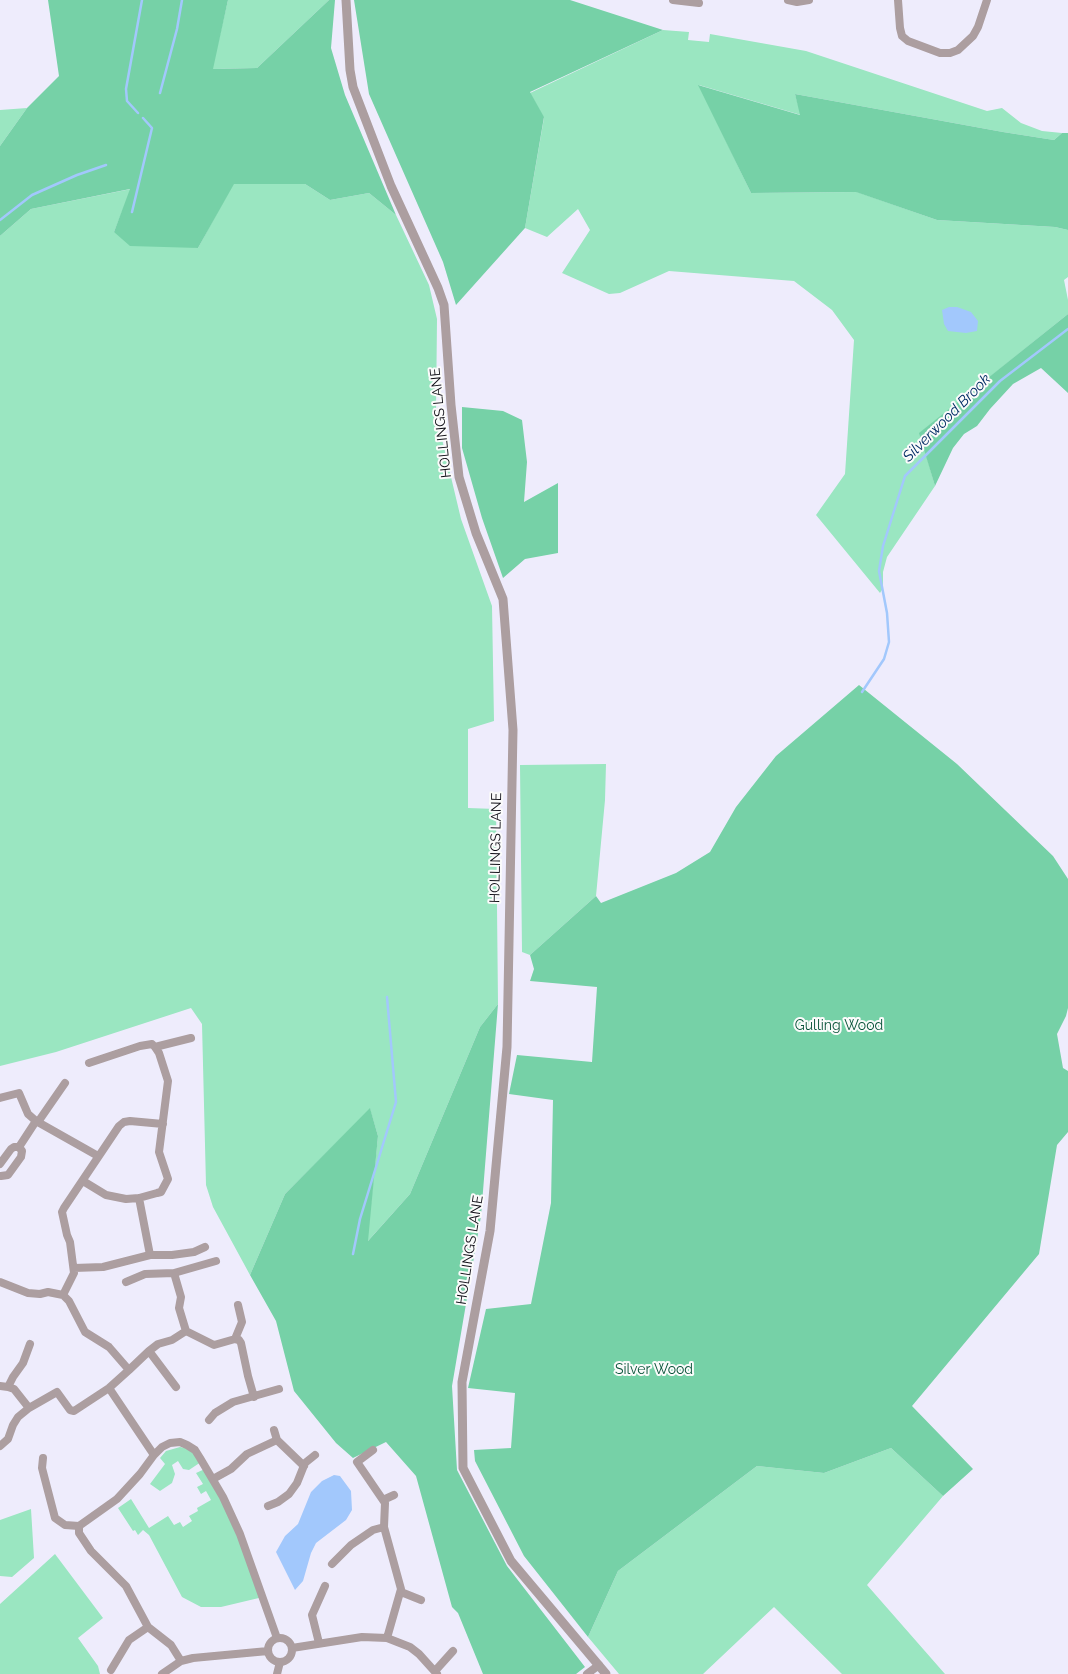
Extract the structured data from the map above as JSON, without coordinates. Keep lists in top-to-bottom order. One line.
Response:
{"streets":{"street":["HOLLINGS LANE"]},"water":["Silverwood Brook"],"parks":["Gulling Wood","Silver Wood"]}
